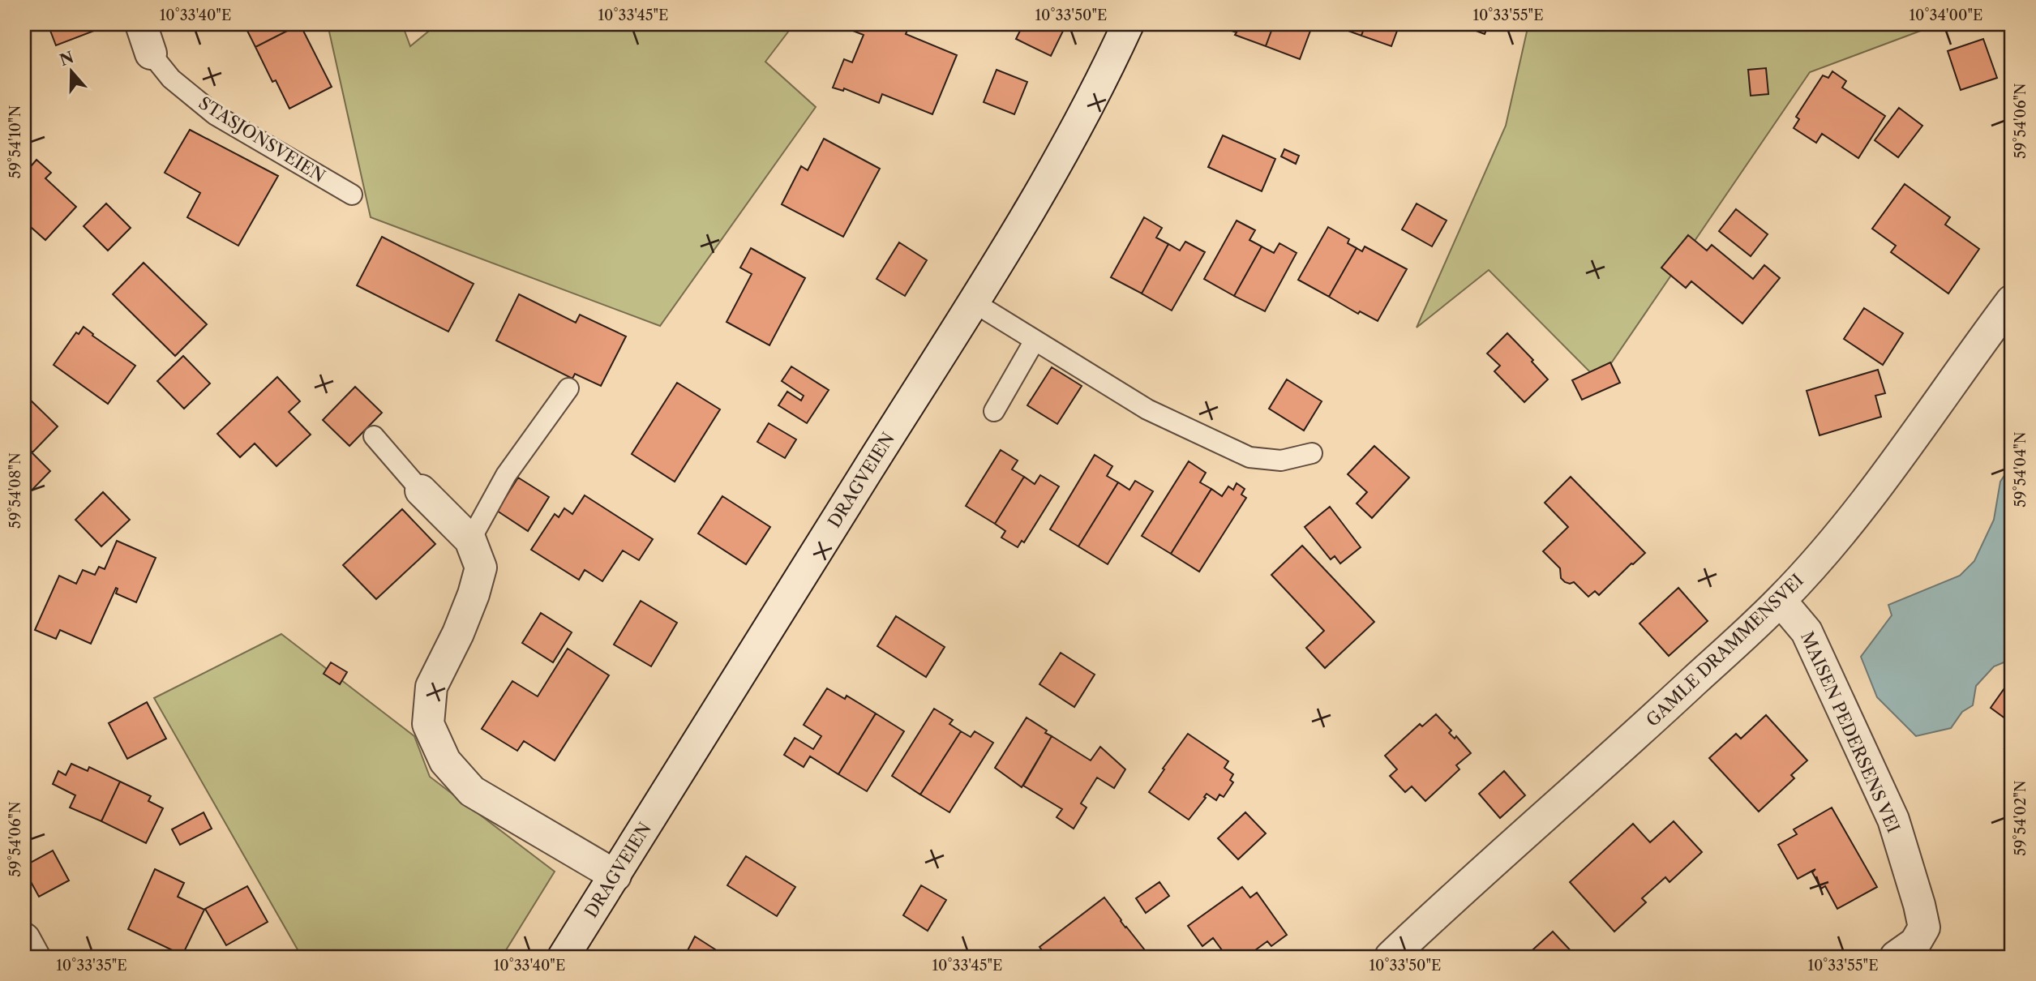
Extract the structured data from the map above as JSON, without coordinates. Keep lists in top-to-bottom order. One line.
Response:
{"streets":{"street":["STASJONSVEIEN","DRAGVEIEN","GAMLE DRAMMENSVEI","MAISEN PEDERSENS VEI"]},"crossings":[["GAMLE DRAMMENSVEI","MAISEN PEDERSENS VEI"]],"north":"top","coordinates":["10°33'40\"E","10°33'45\"E","10°33'50\"E","10°33'55\"E","10°34'00\"E","59°54'06\"N","59°54'10\"N","59°54'04\"N","59°54'08\"N","59°54'02\"N","10°33'35\"E"]}
